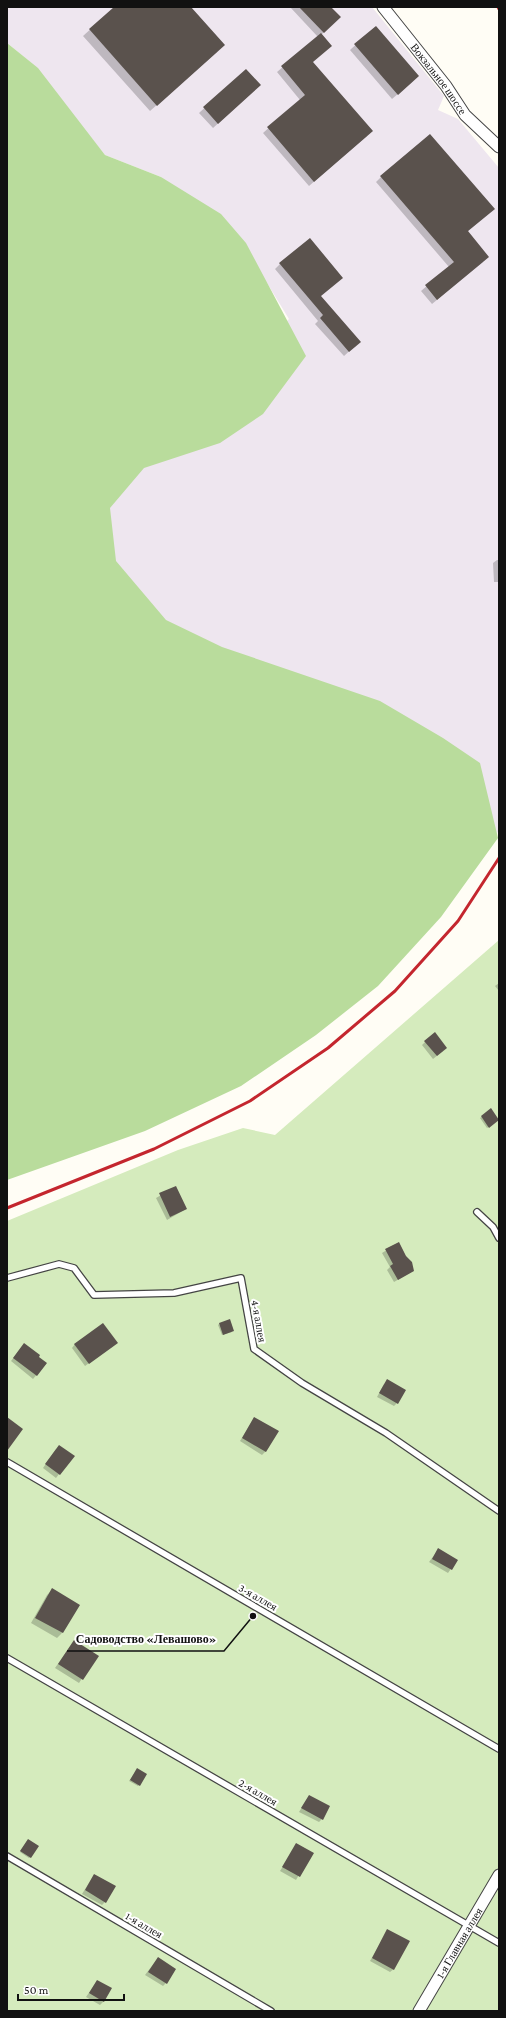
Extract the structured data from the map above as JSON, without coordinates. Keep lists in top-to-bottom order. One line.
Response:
{"streets":{"street":["Вокзальное шоссе","1-я Главная аллея"],"lane":["4-я аллея","3-я аллея","2-я аллея","1-я аллея"]},"crossings":[["2-я аллея","1-я Главная аллея"]],"places":["Садоводство «Левашово»"],"scale_bar":"50 m"}
